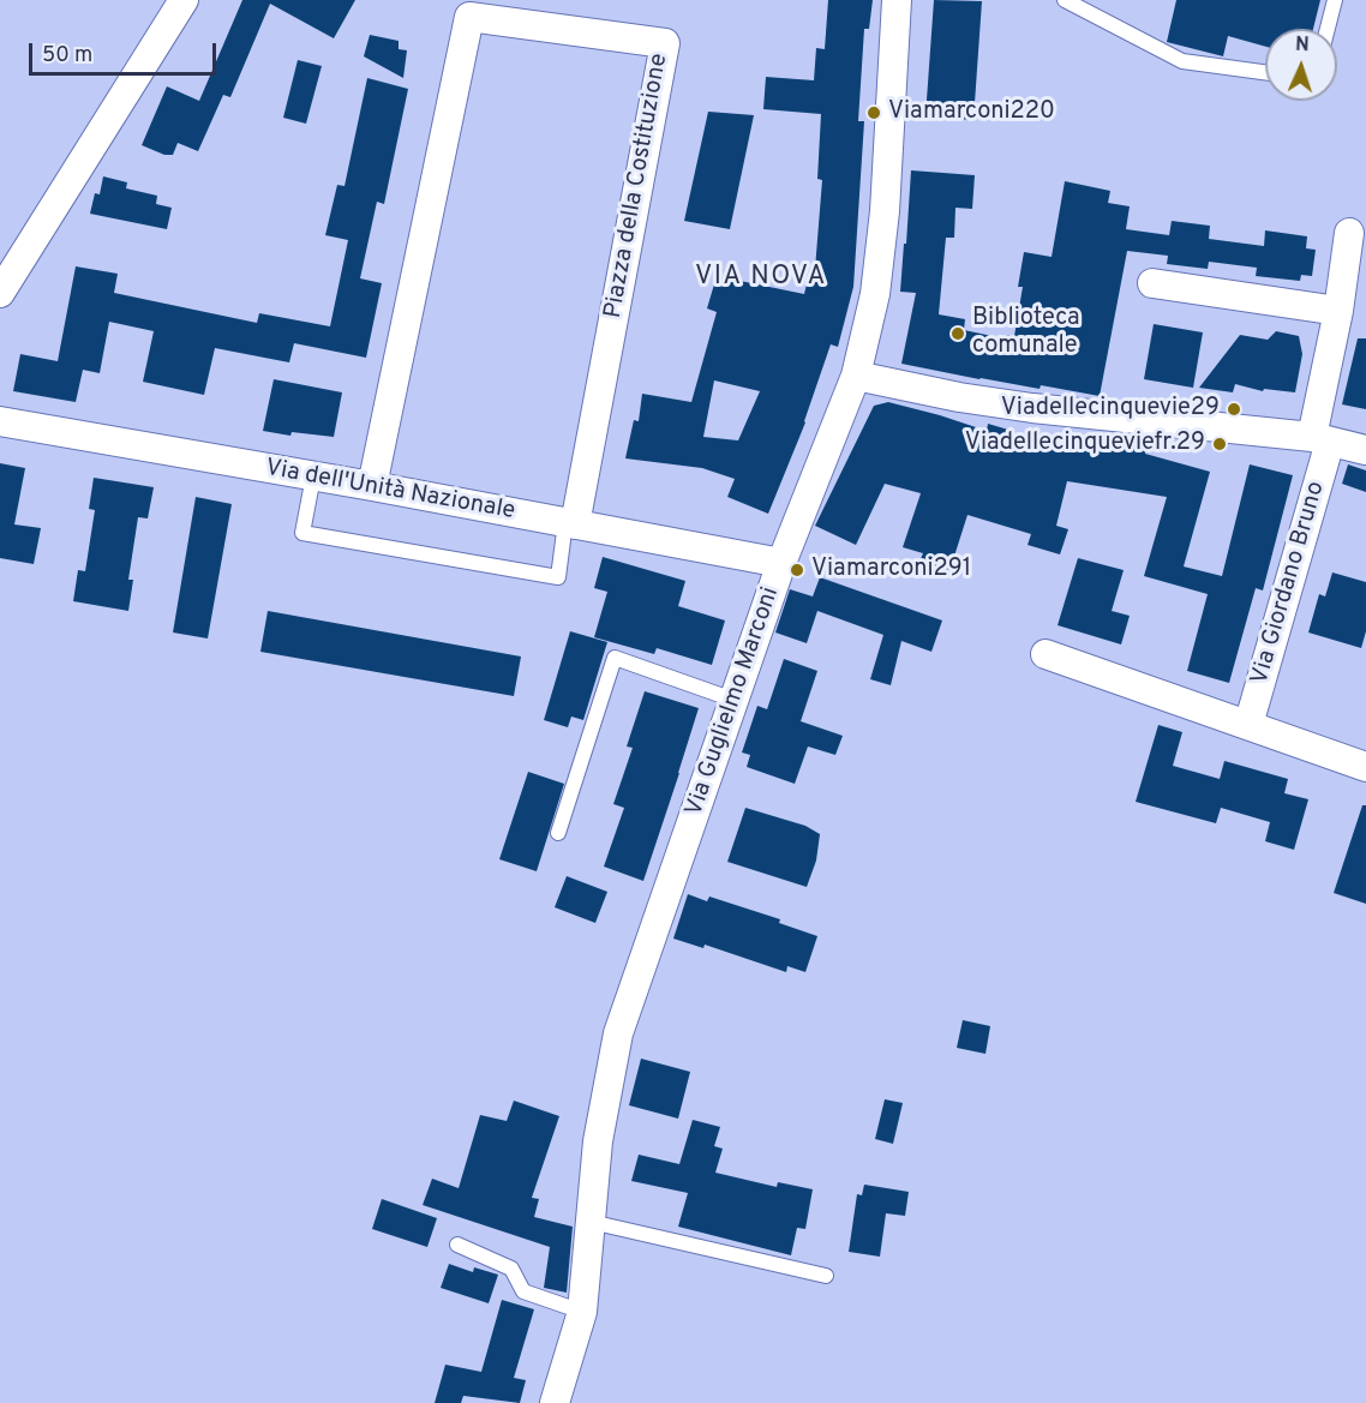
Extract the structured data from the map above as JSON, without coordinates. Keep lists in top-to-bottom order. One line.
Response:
{"streets":{"street":["Piazza della Costituzione","Via dell'Unità Nazionale","Via Giordano Bruno","Via Guglielmo Marconi"]},"crossings":[["Piazza della Costituzione","Via dell'Unità Nazionale"],["Via dell'Unità Nazionale","Via Guglielmo Marconi"]],"districts":["VIA NOVA"],"places":["Viamarconi220","Biblioteca comunale","Viadellecinquevie29","Viadellecinqueviefr.29","Viamarconi291"],"scale_bar":"50 m","north":"top"}
